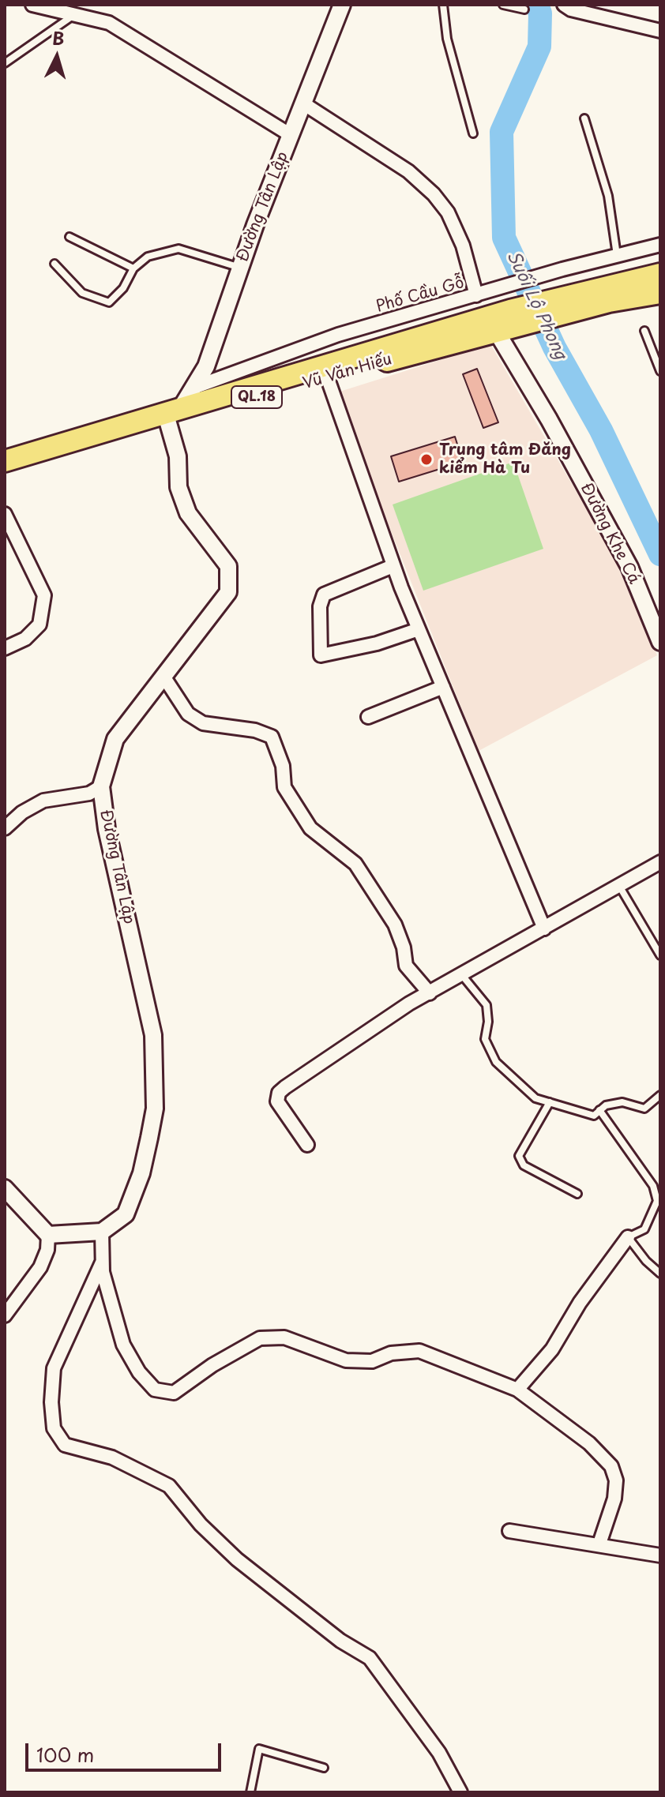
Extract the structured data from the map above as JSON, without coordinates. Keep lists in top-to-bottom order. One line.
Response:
{"streets":{"main road":["Vũ Văn Hiếu","QL.18"],"street":["Đường Tân Lập","Phố Cầu Gỗ","Đường Khe Cá"]},"crossings":[["Đường Tân Lập","Phố Cầu Gỗ"],["Đường Tân Lập","Vũ Văn Hiếu"],["Vũ Văn Hiếu","QL.18"],["Vũ Văn Hiếu","Đường Khe Cá"],["QL.18","Đường Khe Cá"]],"water":["Suối Lộ Phong"],"places":["Trung tâm Đăng kiểm Hà Tu"],"scale_bar":"100 m","north":"top"}
